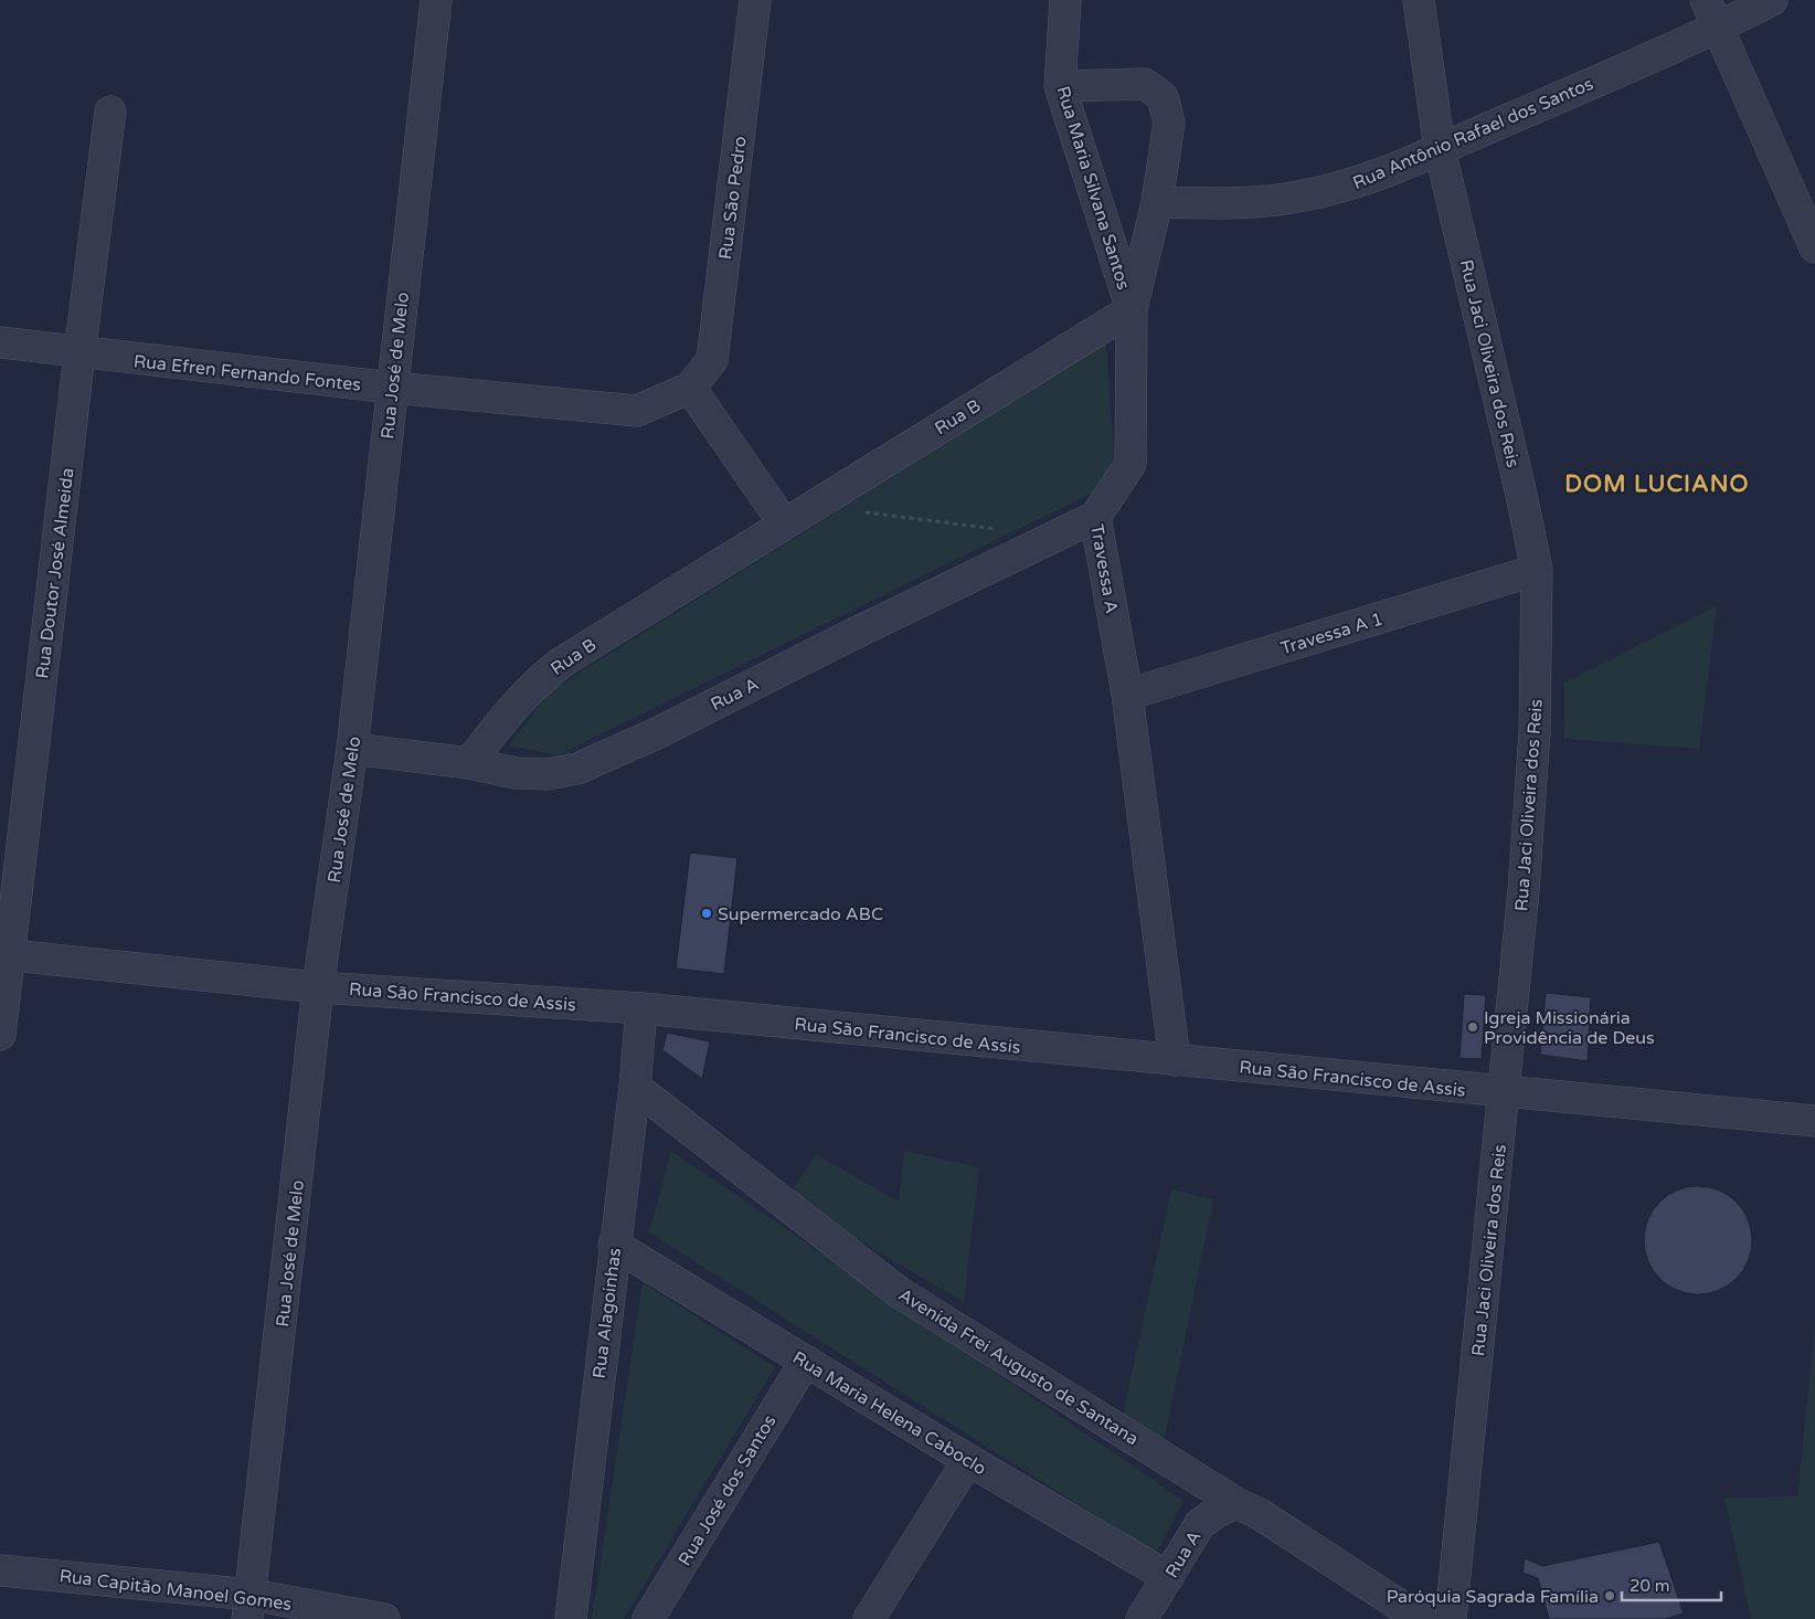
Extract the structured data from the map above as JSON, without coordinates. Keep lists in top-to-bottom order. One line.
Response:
{"streets":{"street":["Rua Antônio Rafael dos Santos","Rua Maria Silvana Santos","Rua São Pedro","Rua Jaci Oliveira dos Reis","Rua José de Melo","Rua Efren Fernando Fontes","Rua B","Travessa A","Rua Doutor José Almeida","Travessa A 1","Rua A","Rua São Francisco de Assis","Rua Alagoinhas","Avenida Frei Augusto de Santana","Rua Maria Helena Caboclo","Rua José dos Santos","Rua Capitão Manoel Gomes"]},"crossings":[["Rua Antônio Rafael dos Santos","Rua Jaci Oliveira dos Reis"],["Rua Antônio Rafael dos Santos","Travessa A"],["Rua Maria Silvana Santos","Rua B"],["Rua Maria Silvana Santos","Travessa A"],["Rua São Pedro","Rua Efren Fernando Fontes"],["Rua Jaci Oliveira dos Reis","Travessa A 1"],["Rua Jaci Oliveira dos Reis","Rua São Francisco de Assis"],["Rua José de Melo","Rua Efren Fernando Fontes"],["Rua José de Melo","Rua A"],["Rua José de Melo","Rua São Francisco de Assis"],["Rua José de Melo","Rua Capitão Manoel Gomes"],["Rua Efren Fernando Fontes","Rua Doutor José Almeida"],["Rua B","Travessa A"],["Rua B","Rua A"],["Travessa A","Travessa A 1"],["Travessa A","Rua A"],["Travessa A","Rua São Francisco de Assis"],["Rua Doutor José Almeida","Rua São Francisco de Assis"],["Rua A","Avenida Frei Augusto de Santana"],["Rua A","Rua Maria Helena Caboclo"],["Rua São Francisco de Assis","Rua Alagoinhas"],["Rua Alagoinhas","Avenida Frei Augusto de Santana"],["Rua Alagoinhas","Rua Maria Helena Caboclo"],["Rua Maria Helena Caboclo","Rua José dos Santos"]],"districts":["DOM LUCIANO"],"places":["Supermercado ABC","Igreja Missionária Providência de Deus","Paróquia Sagrada Família"],"scale_bar":"20 m"}
